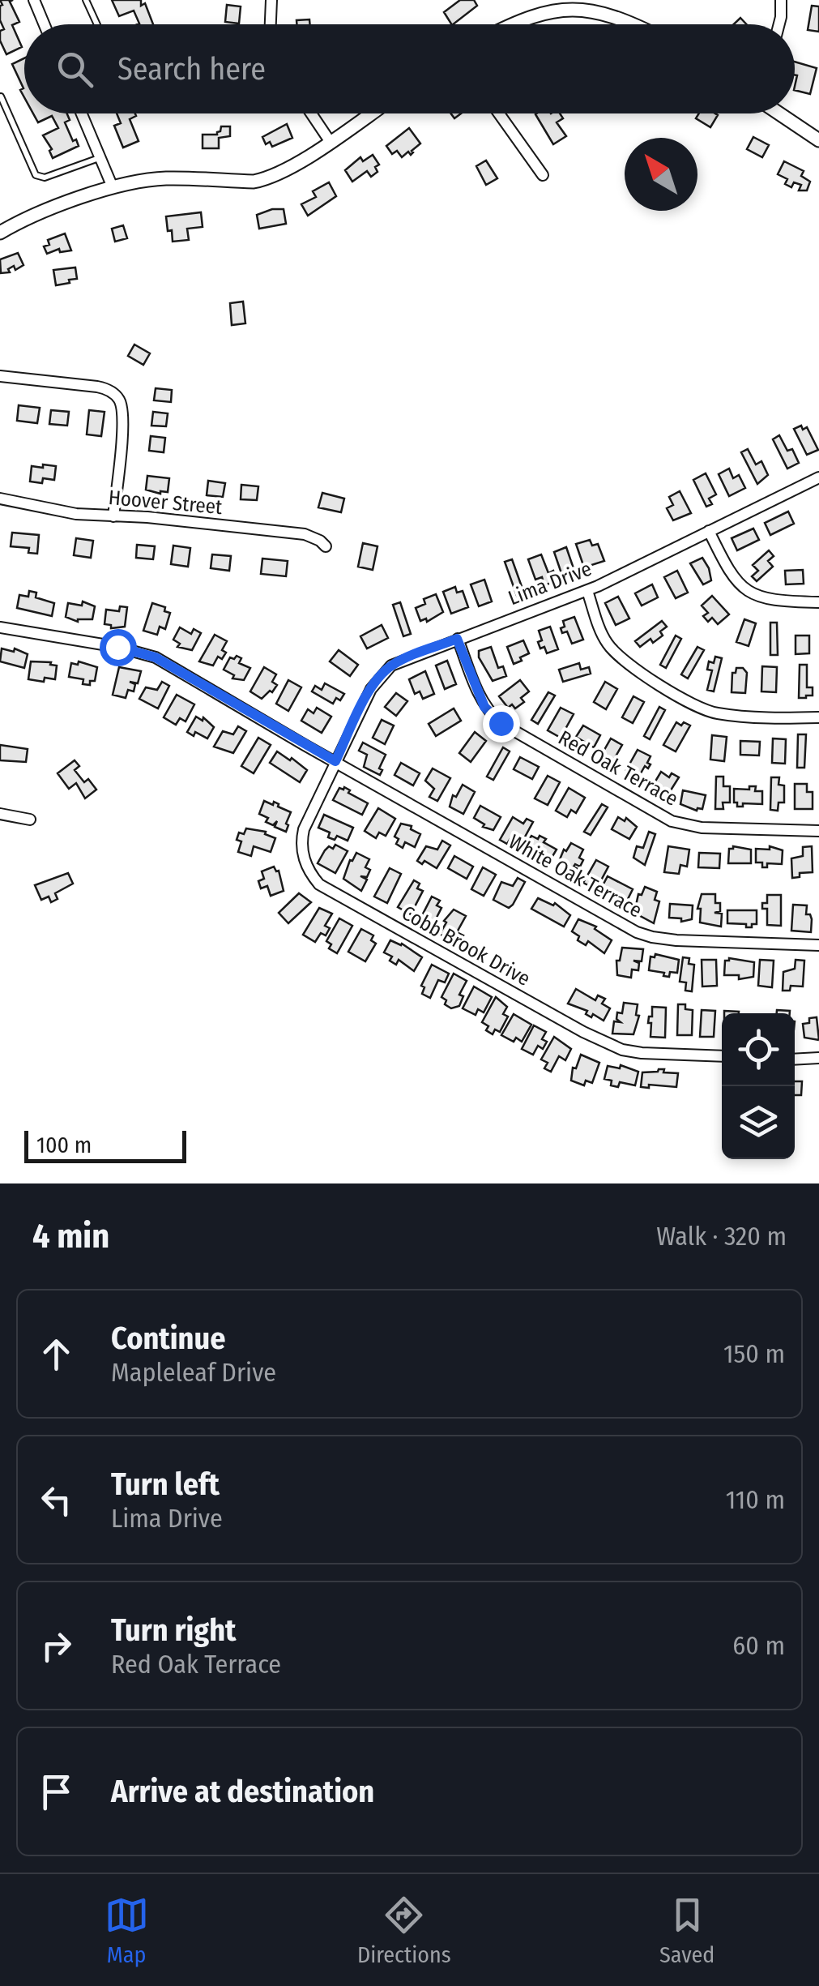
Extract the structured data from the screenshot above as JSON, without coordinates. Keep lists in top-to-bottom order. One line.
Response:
{"streets":{"street":["Hoover Street","Lima Drive","Red Oak Terrace","White Oak Terrace","Cobb Brook Drive"]},"crossings":[["Lima Drive","Red Oak Terrace"],["Lima Drive","White Oak Terrace"],["Lima Drive","Cobb Brook Drive"],["White Oak Terrace","Cobb Brook Drive"]],"scale_bar":"100 m","north":"top left","page":{"search":"Search here","scale":"100 m","heading":["4 min","Walk · 320 m"],"list":[["Continue","Mapleleaf Drive","150 m"],["Turn left","Lima Drive","110 m"],["Turn right","Red Oak Terrace","60 m"],"Arrive at destination"],"nav":["Map","Directions","Saved"]}}
